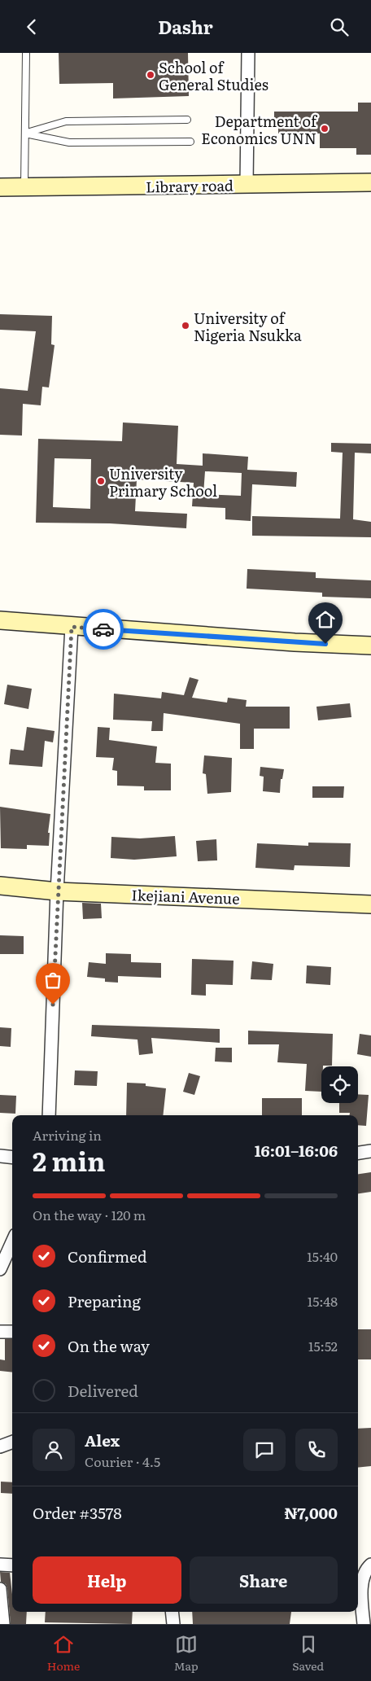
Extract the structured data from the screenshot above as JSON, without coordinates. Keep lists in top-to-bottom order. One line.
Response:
{"streets":{"street":["Library road","Ikejiani Avenue"]},"places":["School of General Studies","Department of Economics UNN","University of Nigeria Nsukka","University Primary School"],"page":{"header":"Dashr","heading":["2 min","Arriving in","16:01–16:06"],"panel":["Alex","Courier · 4.5","Order #3578","₦7,000"],"bar":"On the way · 120 m","list":[["Confirmed","15:40"],["Preparing","15:48"],["On the way","15:52"],"Delivered"],"buttons":["Help","Share"],"tabs":["Home","Map","Saved"]}}
